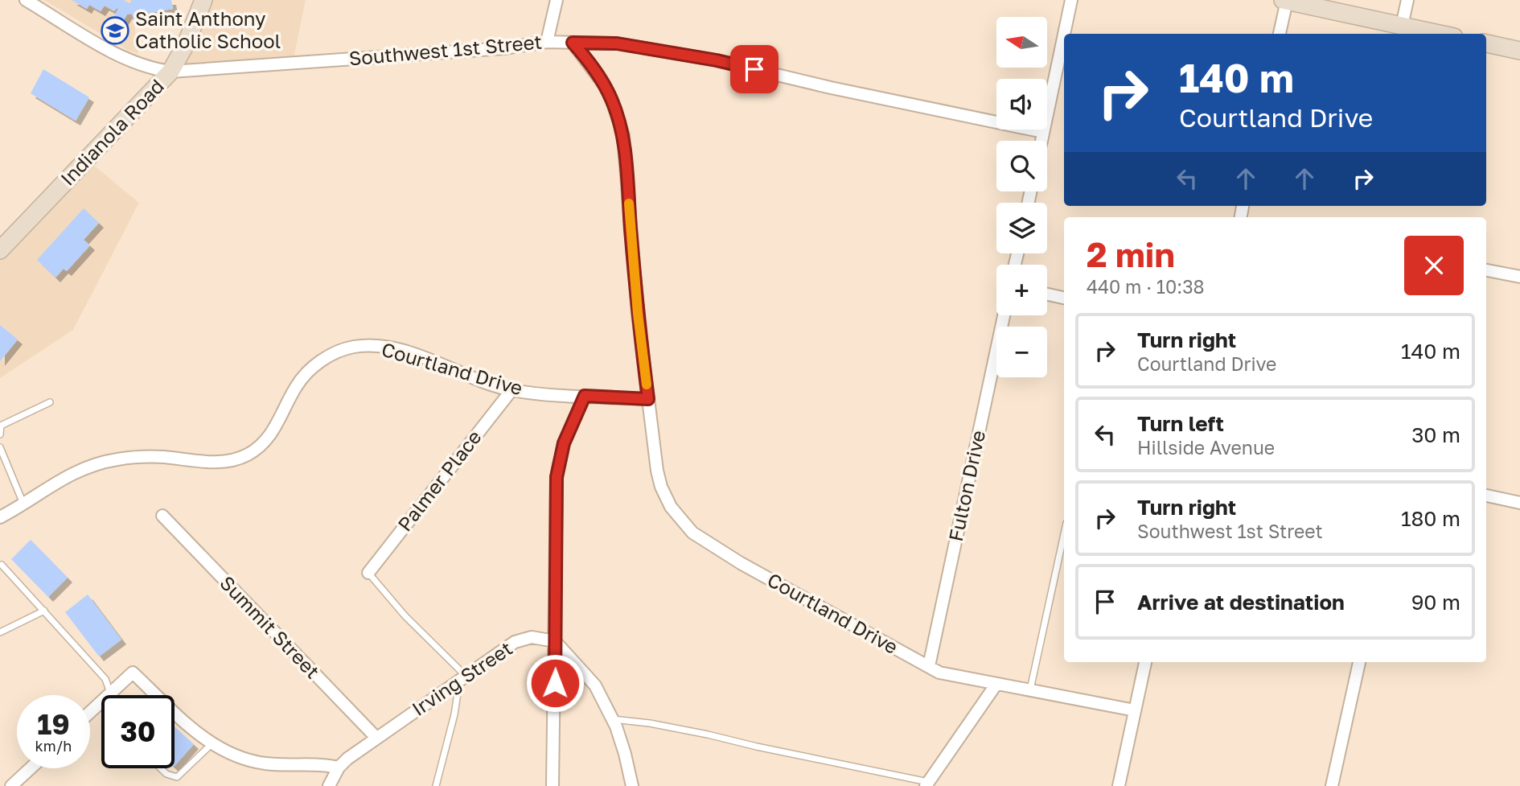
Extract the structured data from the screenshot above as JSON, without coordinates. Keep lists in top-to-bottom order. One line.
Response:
{"streets":{"main road":["Indianola Road"],"street":["Southwest 1st Street","Courtland Drive","Palmer Place","Fulton Drive","Summit Street","Irving Street"]},"crossings":[["Southwest 1st Street","Indianola Road"],["Courtland Drive","Palmer Place"],["Courtland Drive","Fulton Drive"],["Summit Street","Irving Street"]],"places":{"school or university":["Saint Anthony Catholic School"]},"north":"left","page":{"map_buttons":["+","−"],"turn":["140 m","Courtland Drive"],"heading":["2 min","440 m · 10:38"],"list":[{"name":"Turn right","note":"Courtland Drive","value":"140 m"},{"name":"Turn left","note":"Hillside Avenue","value":"30 m"},{"name":"Turn right","note":"Southwest 1st Street","value":"180 m"},{"name":"Arrive at destination","value":"90 m"}],"speed":"19 km/h","limit":"30"}}
